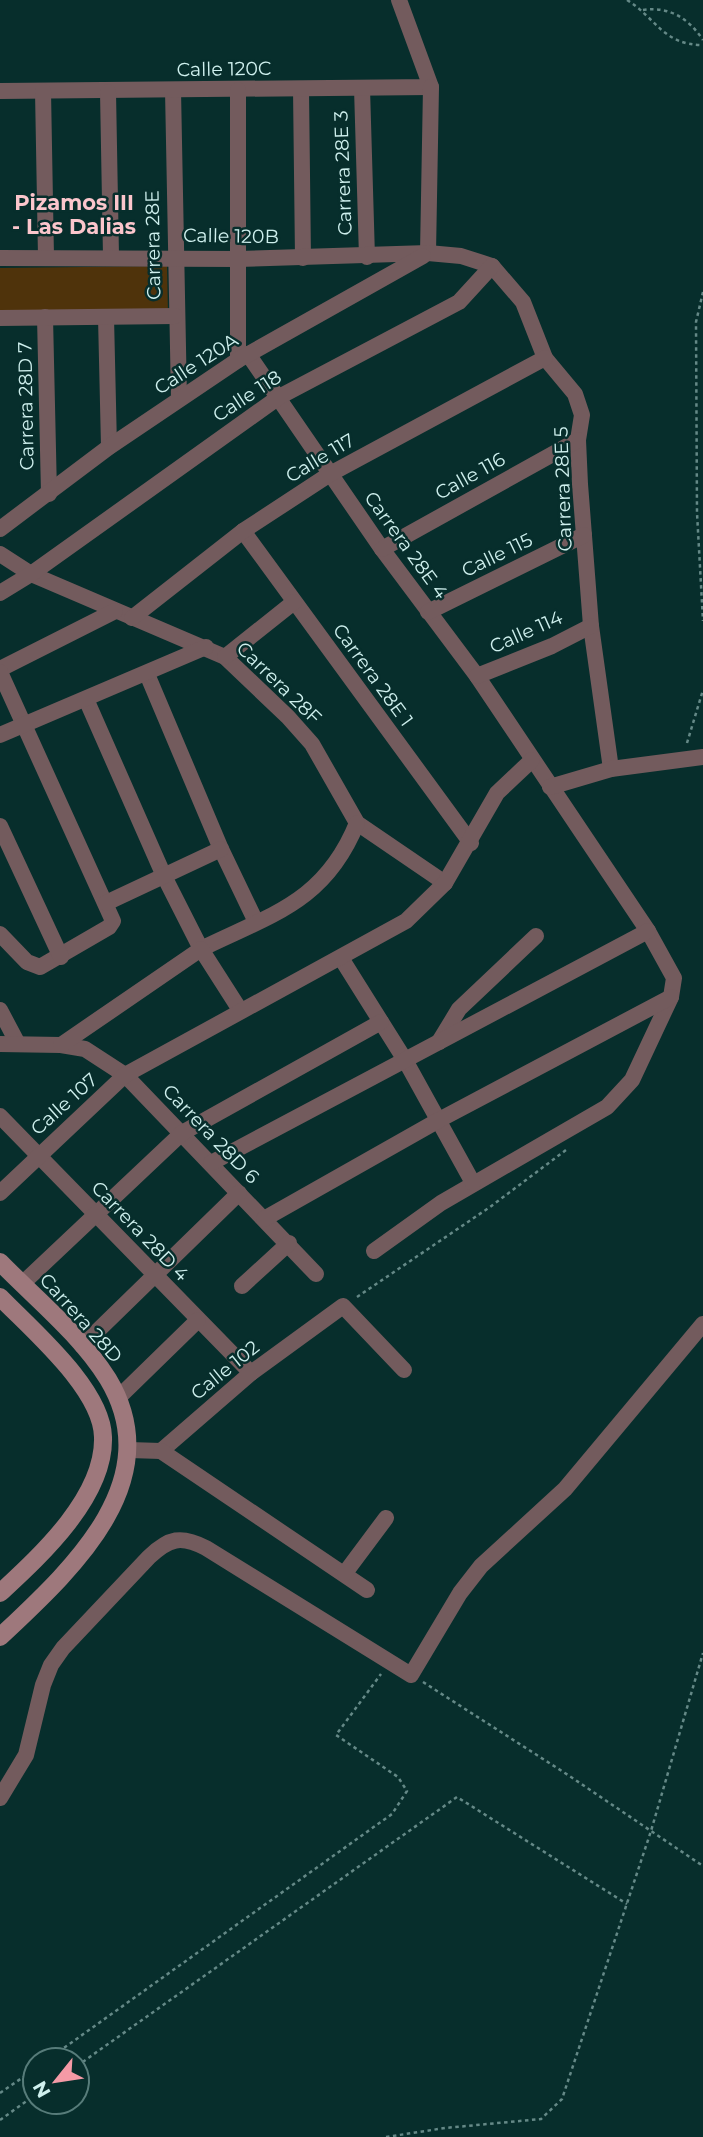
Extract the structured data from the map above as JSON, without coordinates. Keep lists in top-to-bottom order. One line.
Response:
{"streets":{"street":["Calle 120C","Carrera 28E 3","Calle 120B","Carrera 28E","Calle 120A","Calle 118","Carrera 28D 7","Calle 117","Calle 116","Carrera 28E 5","Carrera 28E 4","Calle 115","Calle 114","Carrera 28E 1","Carrera 28F","Calle 107","Carrera 28D 6","Carrera 28D 4","Carrera 28D","Calle 102"]},"crossings":[["Calle 120C","Carrera 28E 3"],["Calle 120C","Carrera 28E"],["Carrera 28E 3","Calle 120B"],["Calle 120B","Carrera 28E"],["Calle 120B","Calle 120A"],["Calle 120B","Calle 118"],["Calle 120B","Carrera 28E 5"],["Carrera 28E","Calle 120A"],["Calle 120A","Carrera 28D 7"],["Calle 120A","Carrera 28E 4"],["Calle 118","Carrera 28E 5"],["Calle 118","Carrera 28E 4"],["Calle 118","Carrera 28F"],["Calle 117","Carrera 28E 5"],["Calle 117","Carrera 28E 4"],["Calle 117","Carrera 28E 1"],["Calle 117","Carrera 28F"],["Calle 116","Carrera 28E 5"],["Calle 116","Carrera 28E 4"],["Carrera 28E 5","Calle 115"],["Carrera 28E 5","Calle 114"],["Carrera 28E 4","Calle 115"],["Carrera 28E 4","Calle 114"],["Carrera 28E 4","Calle 107"],["Carrera 28E 1","Calle 107"],["Carrera 28F","Calle 107"],["Calle 107","Carrera 28D 6"],["Calle 107","Carrera 28D 4"],["Carrera 28D 4","Calle 102"]],"districts":["Pizamos III - Las Dalias"],"north":"bottom left"}
